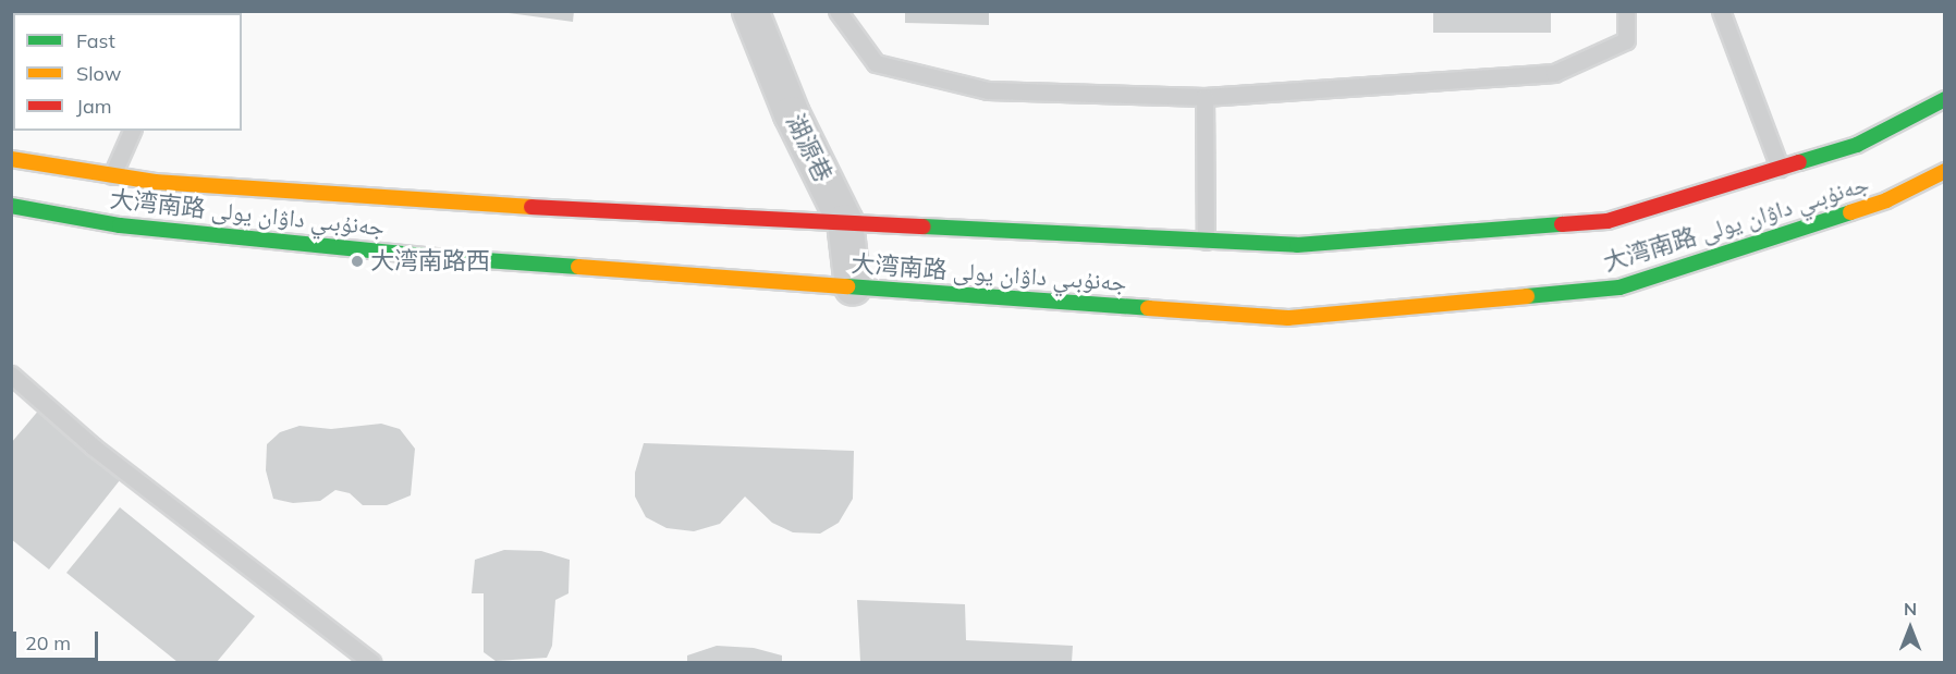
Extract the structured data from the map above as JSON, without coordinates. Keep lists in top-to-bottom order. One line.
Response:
{"streets":{"main road":["大湾南路 جەنۇبىي داۋان يولى"],"street":["湖源巷"]},"crossings":[["湖源巷","大湾南路 جەنۇبىي داۋان يولى"]],"places":["大湾南路西"],"legend":["Fast","Slow","Jam"],"scale_bar":"20 m","north":"top"}
